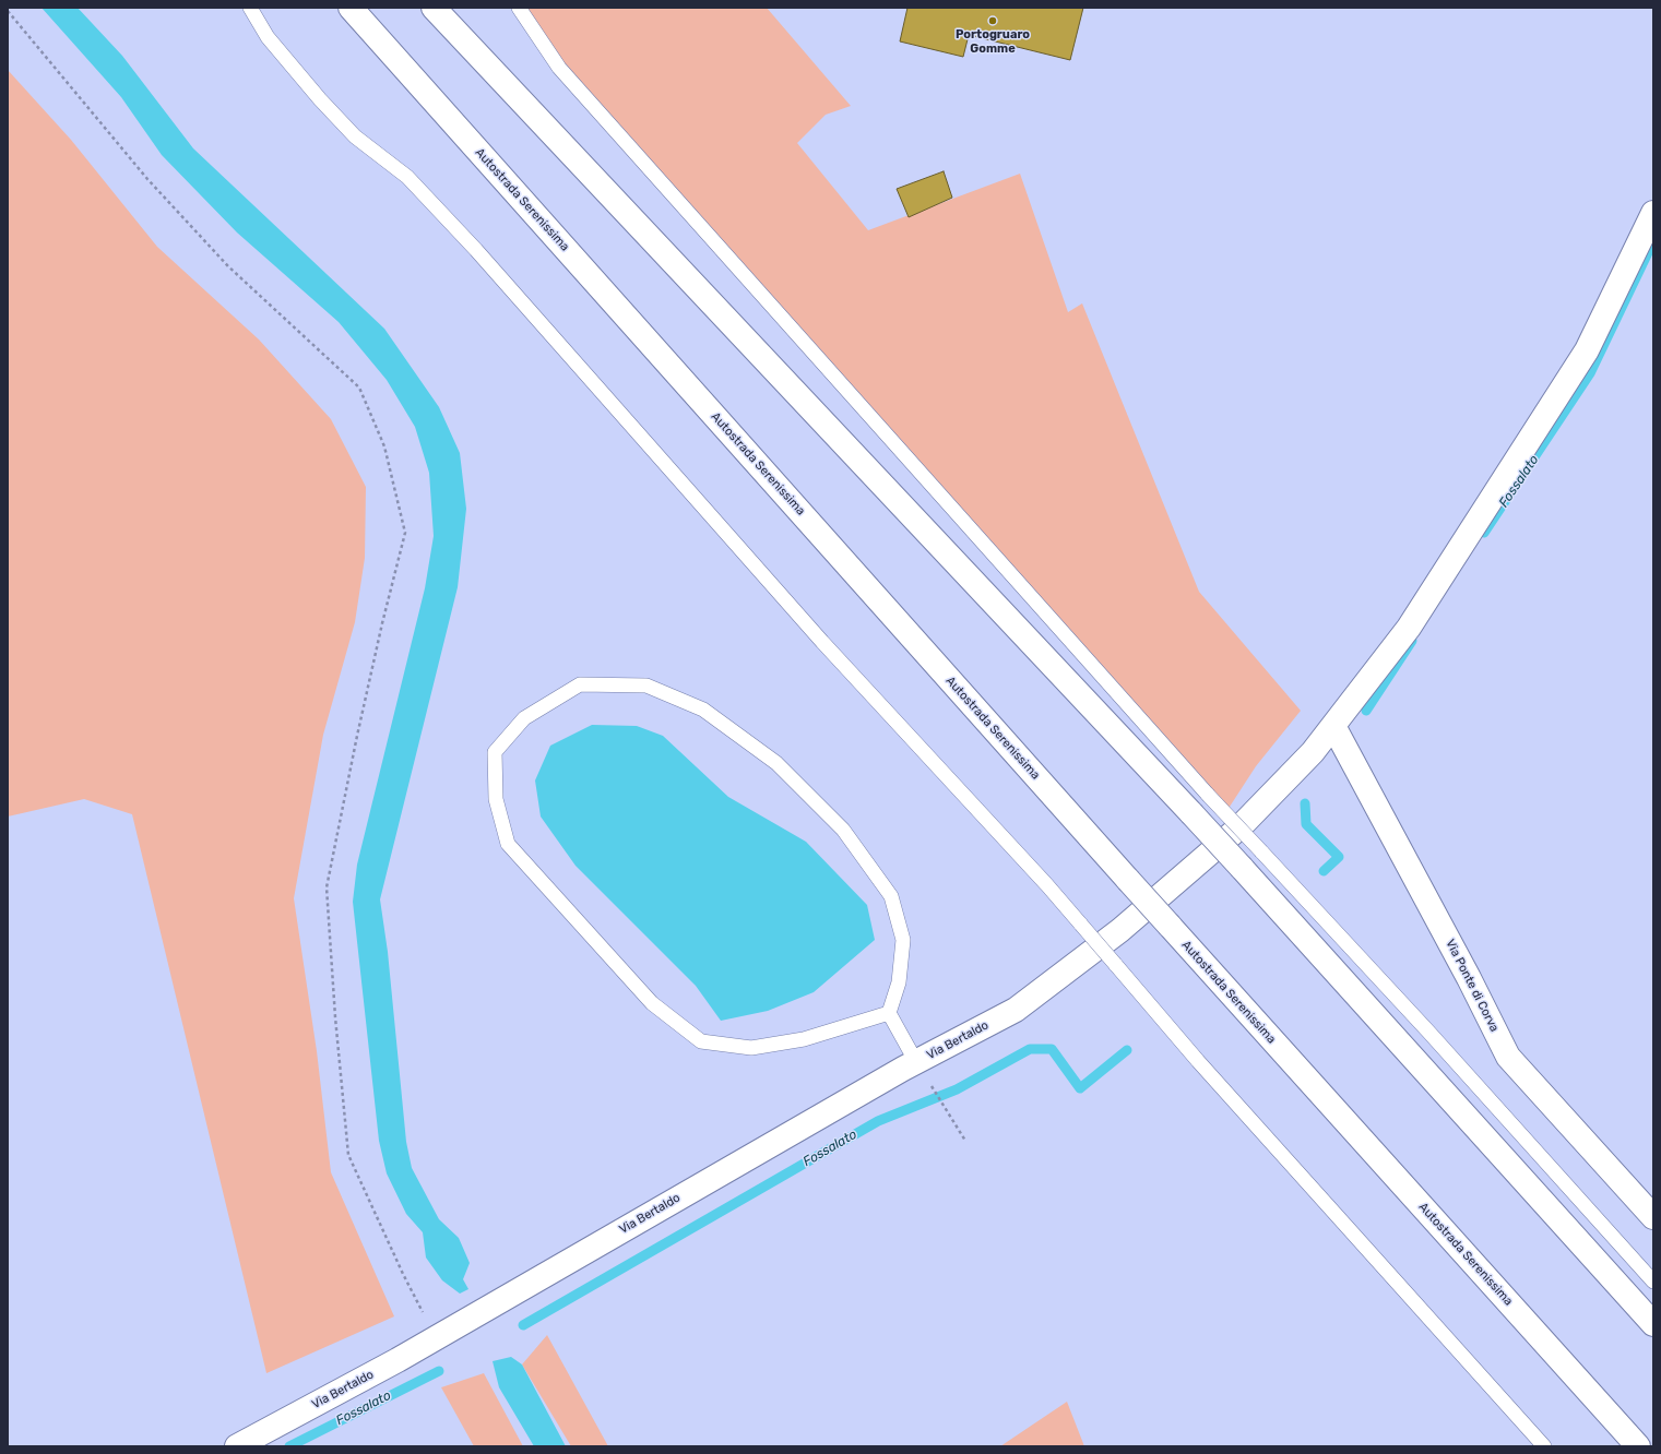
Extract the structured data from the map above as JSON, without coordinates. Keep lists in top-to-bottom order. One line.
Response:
{"streets":{"main road":["Autostrada Serenissima","Via Ponte di Corva","Via Bertaldo"]},"crossings":[["Via Ponte di Corva","Via Bertaldo"]],"water":["Fossalato"],"places":["Portogruaro Gomme"]}
